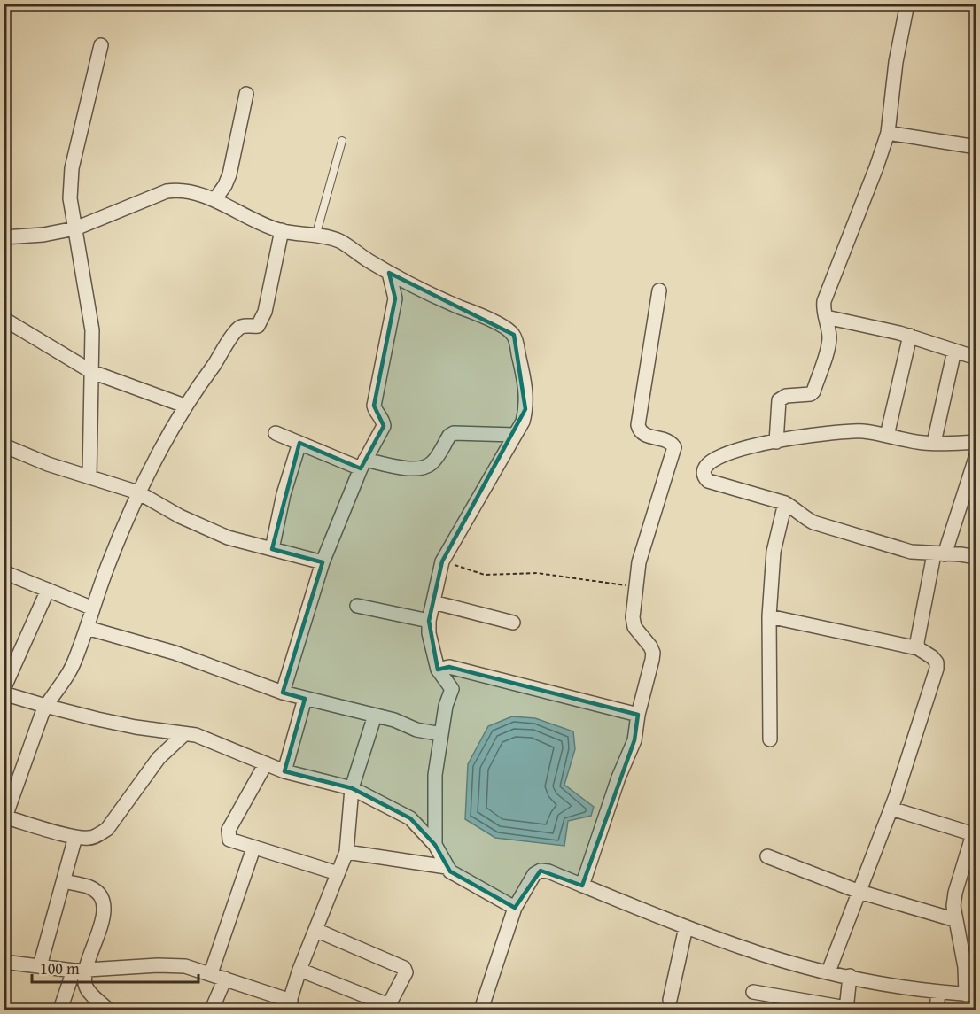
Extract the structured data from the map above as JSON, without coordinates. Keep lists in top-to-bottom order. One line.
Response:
{"scale_bar":"100 m"}
